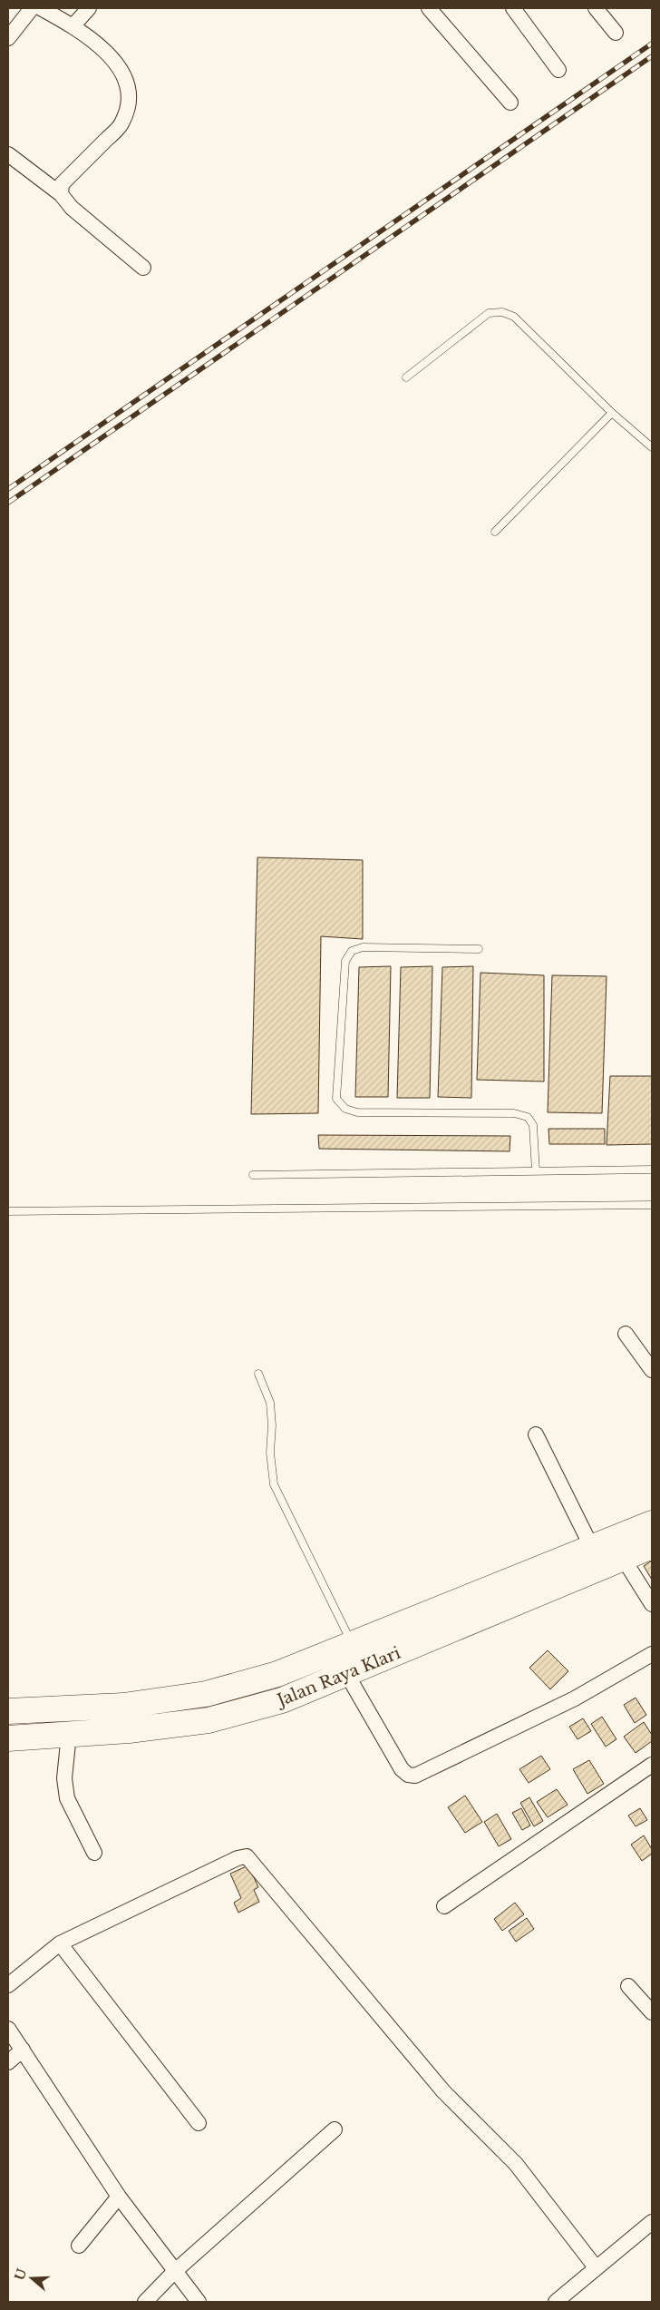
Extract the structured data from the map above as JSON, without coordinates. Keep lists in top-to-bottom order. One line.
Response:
{"streets":{"highway":["Jalan Raya Klari"]},"north":"left"}
